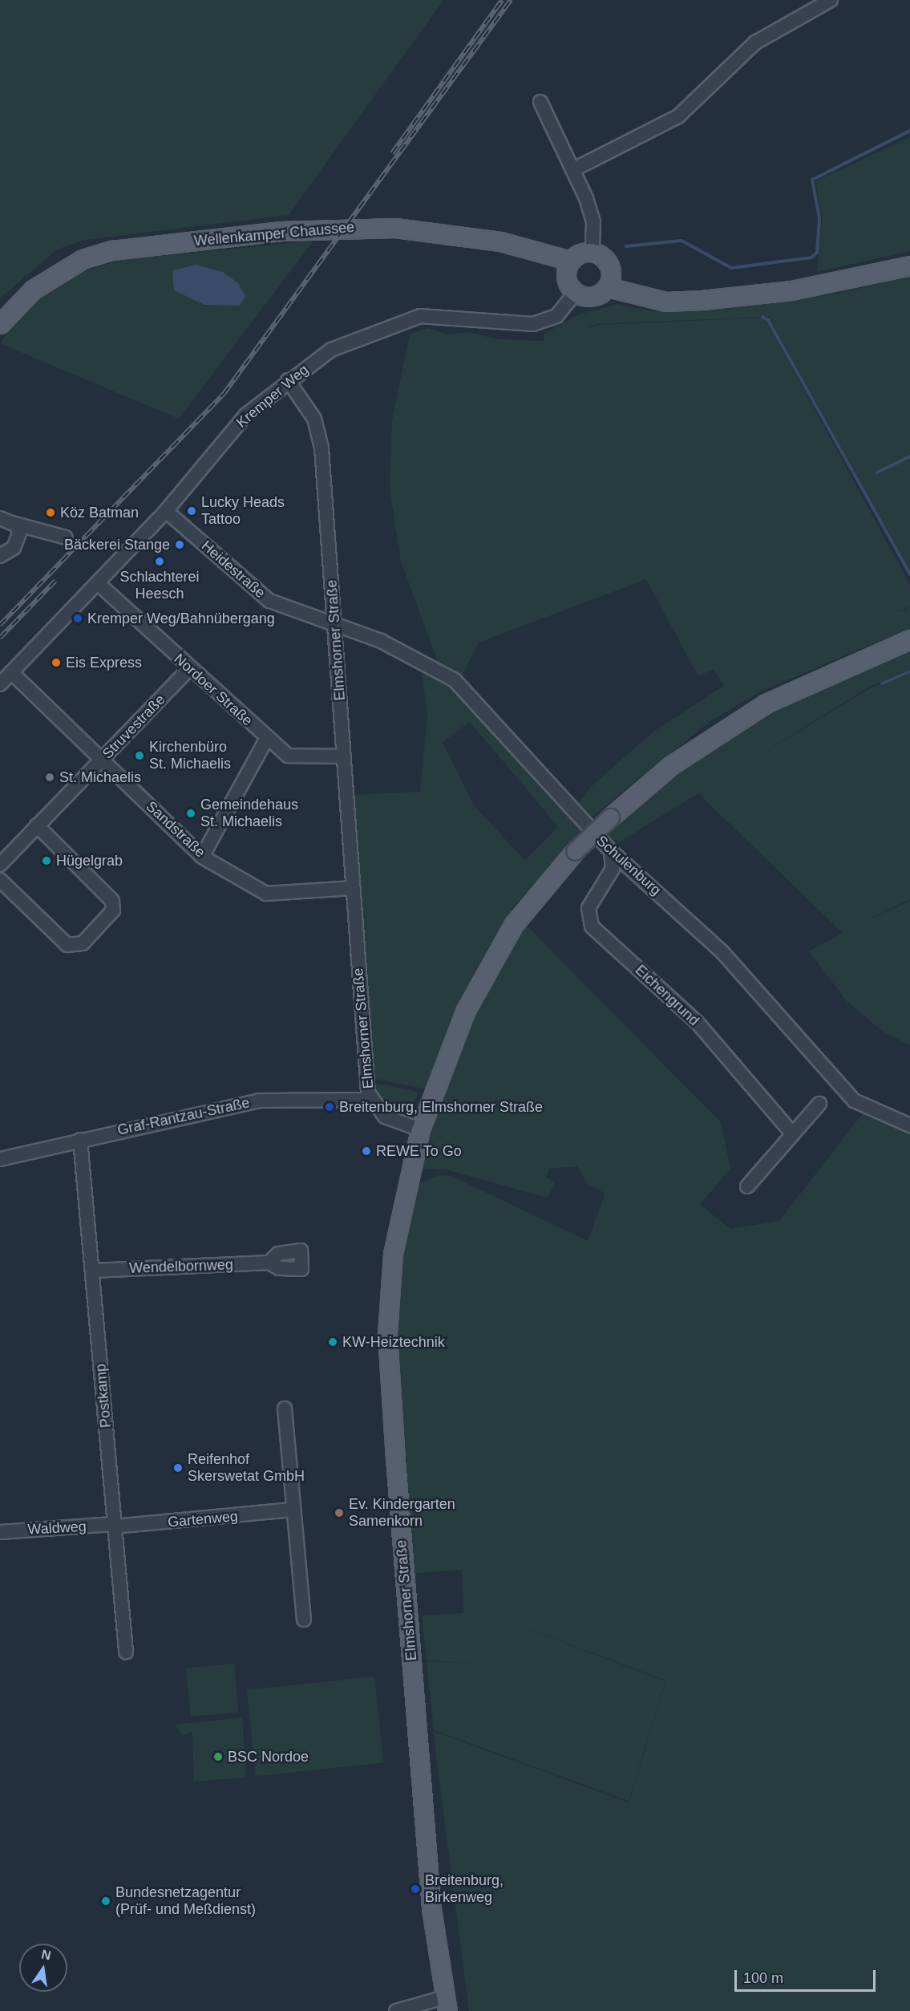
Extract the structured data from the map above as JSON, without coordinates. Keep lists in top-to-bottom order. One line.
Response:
{"streets":{"main road":["Wellenkamper Chaussee","Elmshorner Straße"],"street":["Kremper Weg","Heidestraße","Nordoer Straße","Struvestraße","Sandstraße","Schulenburg","Eichengrund","Graf-Rantzau-Straße","Wendelbornweg","Postkamp","Gartenweg","Waldweg"]},"crossings":[["Wellenkamper Chaussee","Kremper Weg"],["Kremper Weg","Heidestraße"],["Kremper Weg","Elmshorner Straße"],["Kremper Weg","Nordoer Straße"],["Kremper Weg","Sandstraße"],["Heidestraße","Elmshorner Straße"],["Heidestraße","Schulenburg"],["Elmshorner Straße","Nordoer Straße"],["Elmshorner Straße","Sandstraße"],["Elmshorner Straße","Schulenburg"],["Elmshorner Straße","Graf-Rantzau-Straße"],["Nordoer Straße","Struvestraße"],["Struvestraße","Sandstraße"],["Schulenburg","Eichengrund"],["Graf-Rantzau-Straße","Postkamp"],["Wendelbornweg","Postkamp"],["Postkamp","Gartenweg"],["Postkamp","Waldweg"],["Gartenweg","Waldweg"]],"places":["Lucky Heads Tattoo","Köz Batman","Bäckerei Stange","Schlachterei Heesch","Kremper Weg/Bahnübergang","Eis Express","Kirchenbüro St. Michaelis","St. Michaelis","Gemeindehaus St. Michaelis","Hügelgrab","Breitenburg, Elmshorner Straße","REWE To Go","KW-Heiztechnik","Reifenhof Skerswetat GmbH","Ev. Kindergarten Samenkorn","BSC Nordoe","Breitenburg, Birkenweg","Bundesnetzagentur (Prüf- und Meßdienst)"],"scale_bar":"100 m","north":"top"}
